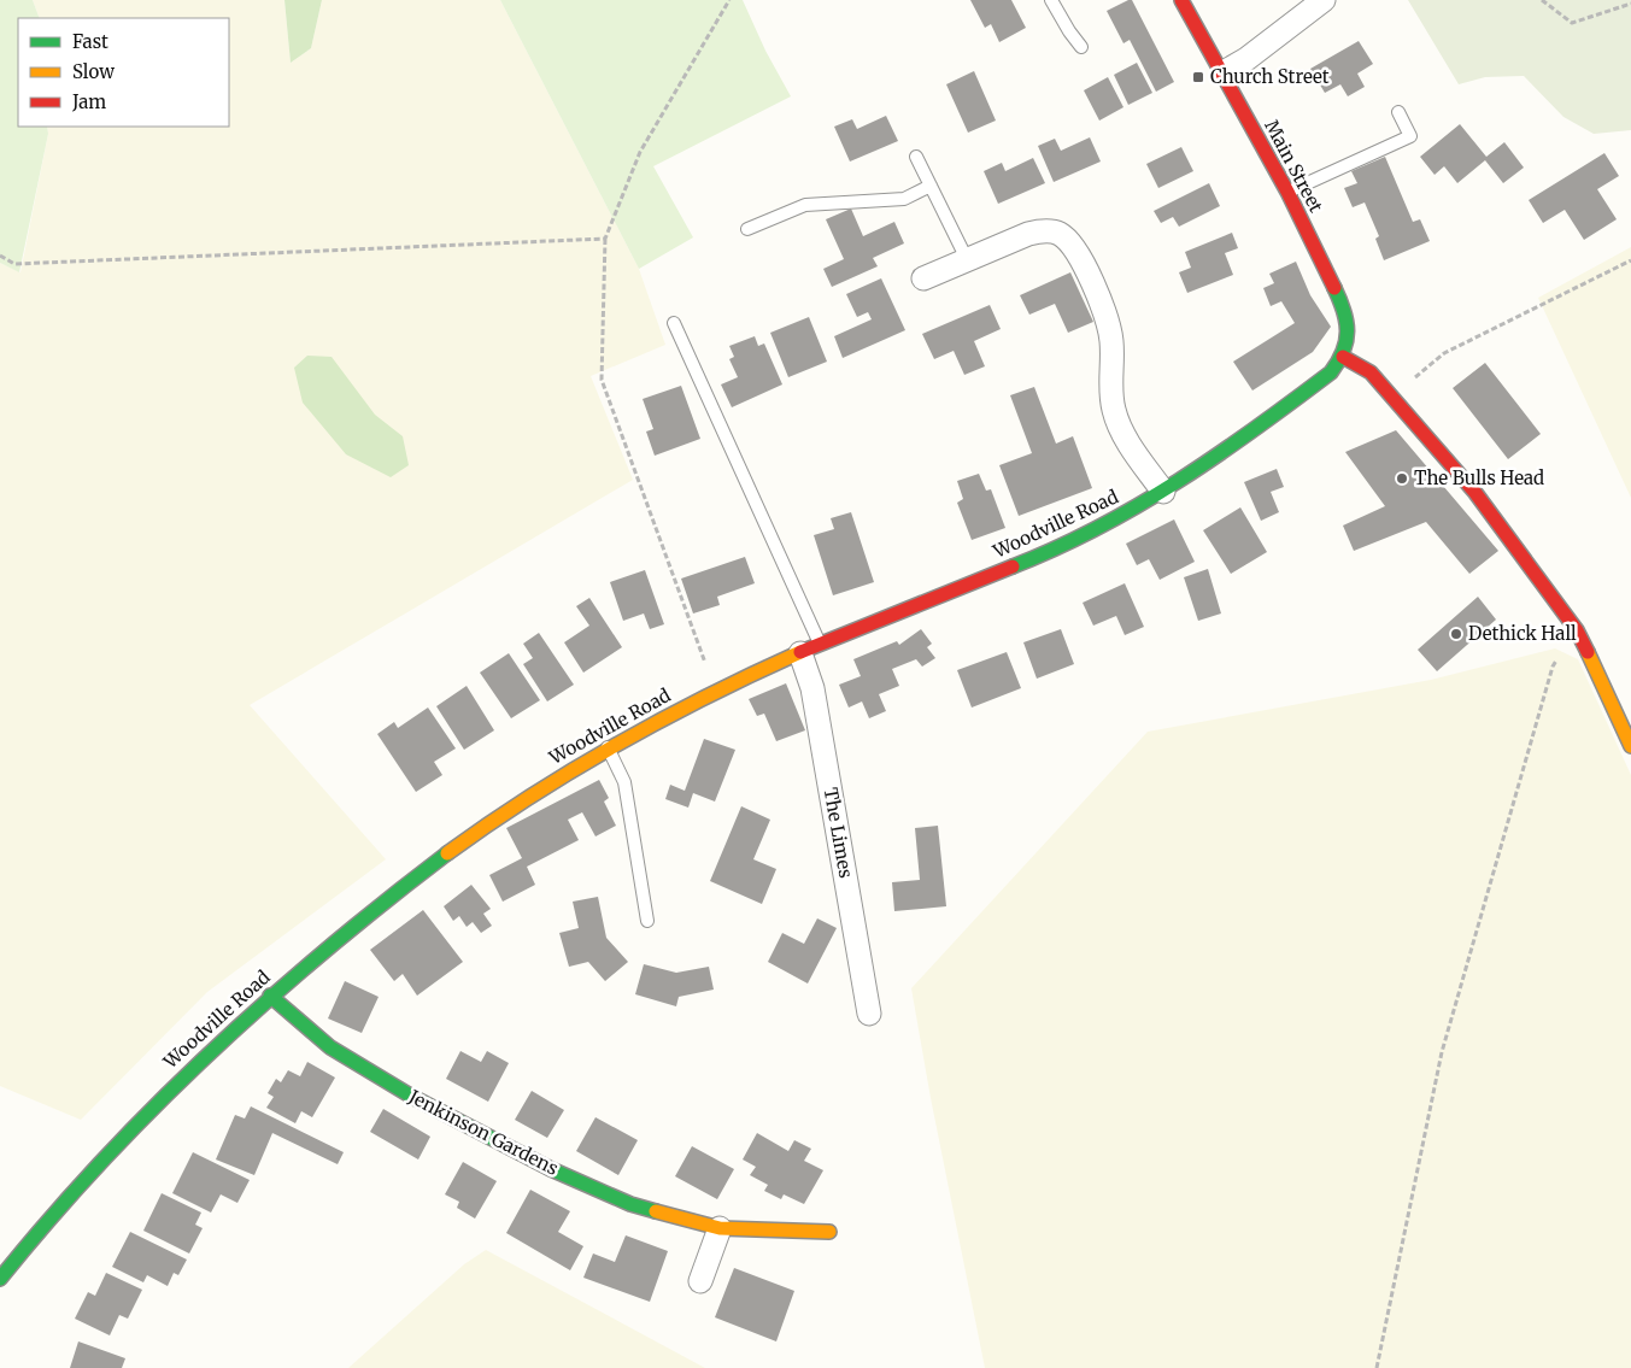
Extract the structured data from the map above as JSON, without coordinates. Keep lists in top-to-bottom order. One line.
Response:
{"streets":{"main road":["Main Street","Woodville Road","Jenkinson Gardens"],"street":["The Limes"]},"crossings":[["Main Street","Woodville Road"],["Woodville Road","The Limes"],["Woodville Road","Jenkinson Gardens"]],"places":{"transit":["Church Street"],"other":["The Bulls Head","Dethick Hall"]},"legend":["Fast","Slow","Jam"]}
